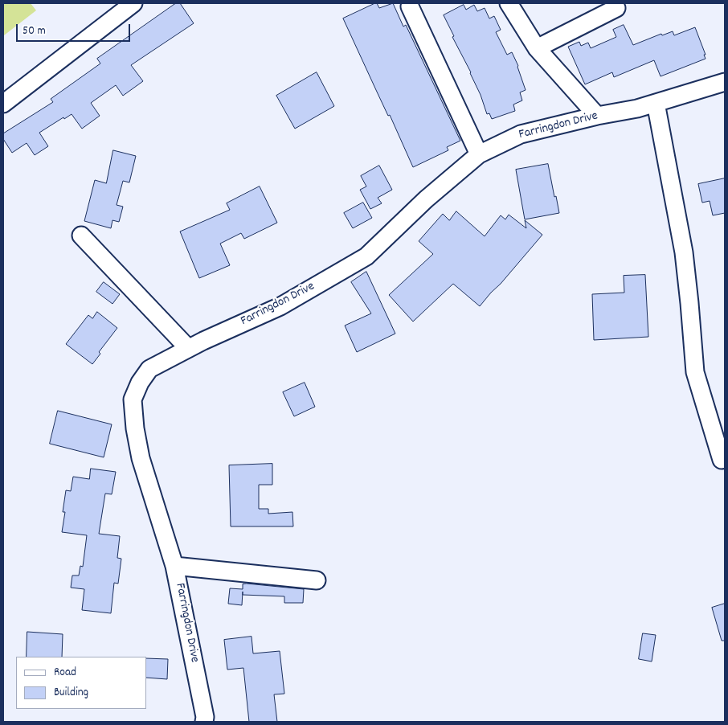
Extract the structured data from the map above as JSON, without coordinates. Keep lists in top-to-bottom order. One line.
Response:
{"streets":{"street":["Farringdon Drive"]},"legend":["Road","Building"],"scale_bar":"50 m"}
